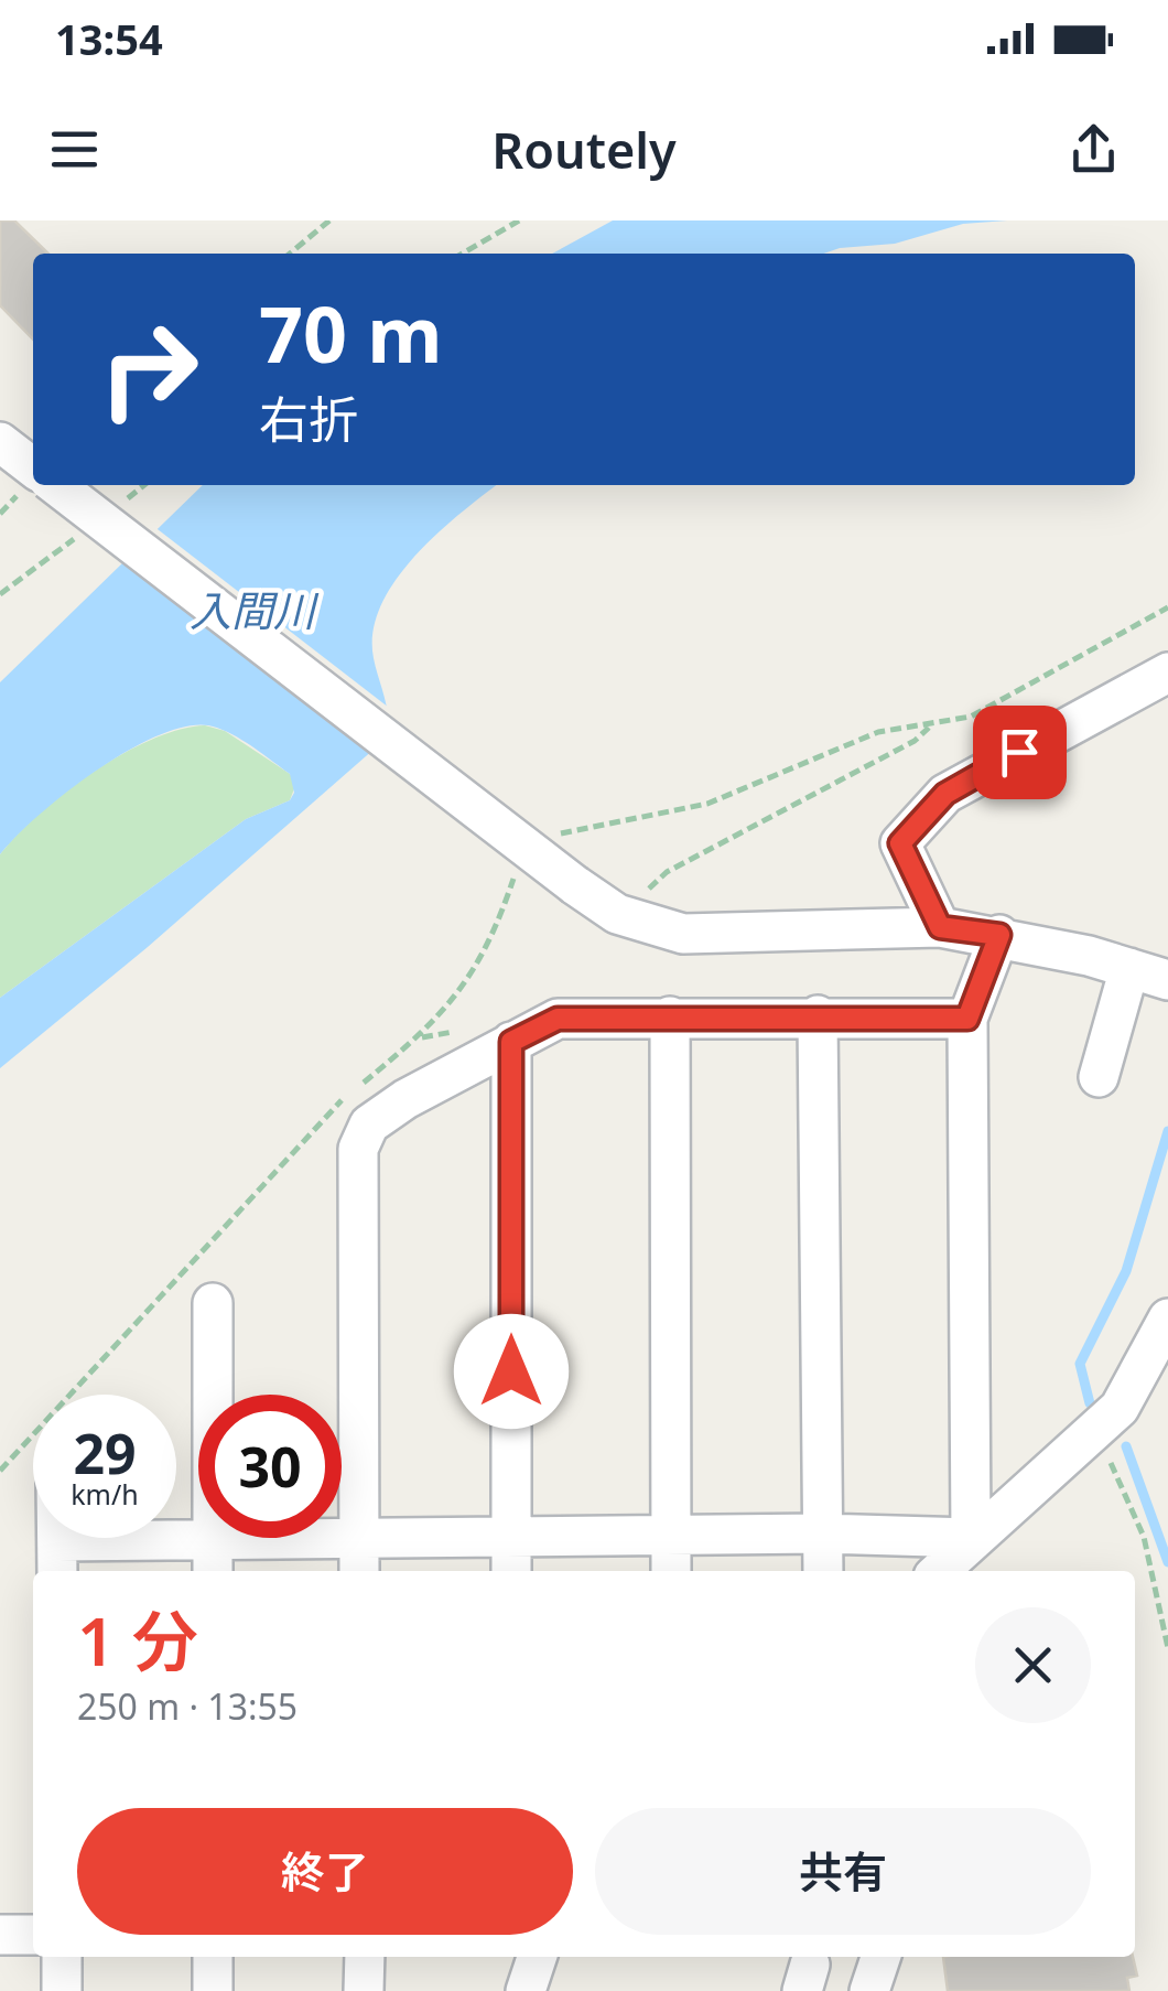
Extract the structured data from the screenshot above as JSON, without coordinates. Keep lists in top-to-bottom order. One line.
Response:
{"water":["入間川"],"page":{"status":"13:54","header":"Routely","turn":["70 m","右折"],"speed":"29 km/h","limit":"30","heading":["1 分","250 m · 13:55"],"buttons":["終了","共有"]}}
